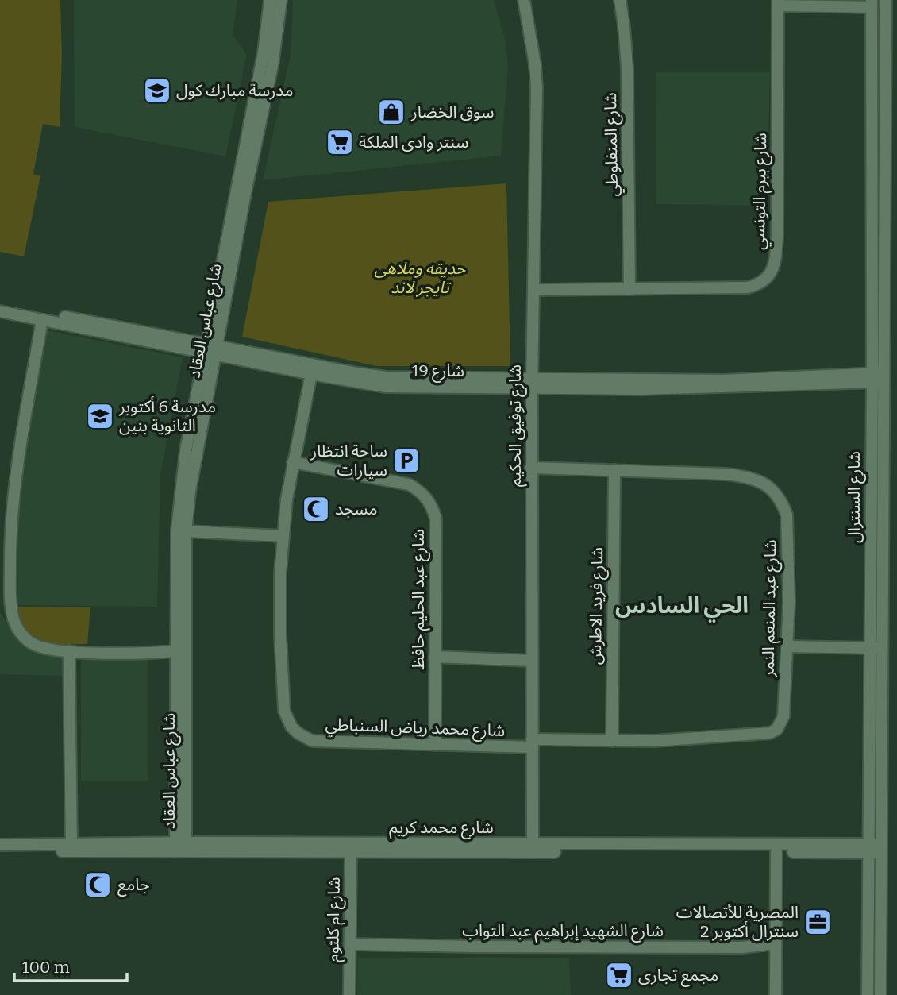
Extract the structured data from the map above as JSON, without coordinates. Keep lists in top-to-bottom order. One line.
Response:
{"streets":{"street":["شارع المنفلوطي","شارع بيرم التونسي","شارع عباس العقاد","شارع 19","شارع توفيق الحكيم","شارع السنترال","شارع عبد الحليم حافظ","شارع فريد الاطرش","شارع عبد المنعم النمر","شارع محمد رياض السنباطي","شارع محمد كريم","شارع ام كلثوم","شارع الشهيد إبراهيم عبد التواب"]},"crossings":[["شارع المنفلوطي","شارع بيرم التونسي"],["شارع بيرم التونسي","شارع توفيق الحكيم"],["شارع عباس العقاد","شارع 19"],["شارع عباس العقاد","شارع محمد كريم"],["شارع 19","شارع توفيق الحكيم"],["شارع 19","شارع السنترال"],["شارع 19","شارع محمد رياض السنباطي"],["شارع توفيق الحكيم","شارع عبد المنعم النمر"],["شارع توفيق الحكيم","شارع محمد رياض السنباطي"],["شارع توفيق الحكيم","شارع محمد كريم"],["شارع السنترال","شارع محمد كريم"],["شارع عبد الحليم حافظ","شارع محمد رياض السنباطي"],["شارع فريد الاطرش","شارع عبد المنعم النمر"],["شارع عبد المنعم النمر","شارع محمد رياض السنباطي"],["شارع محمد كريم","شارع ام كلثوم"],["شارع ام كلثوم","شارع الشهيد إبراهيم عبد التواب"]],"districts":["الحي السادس"],"parks":["حديقه وملاهى تايجر لاند"],"places":{"school or university":["مدرسة مبارك كول","مدرسة 6 أكتوبر الثانوية بنين"],"shop":["سوق الخضار"],"supermarket":["سنتر وادى الملكة","مجمع تجارى"],"parking":["ساحة انتظار سيارات"],"mosque":["مسجد","جامع"],"office":["المصرية للأتصالات سنترال أكتوبر 2"]},"scale_bar":"100 m"}
